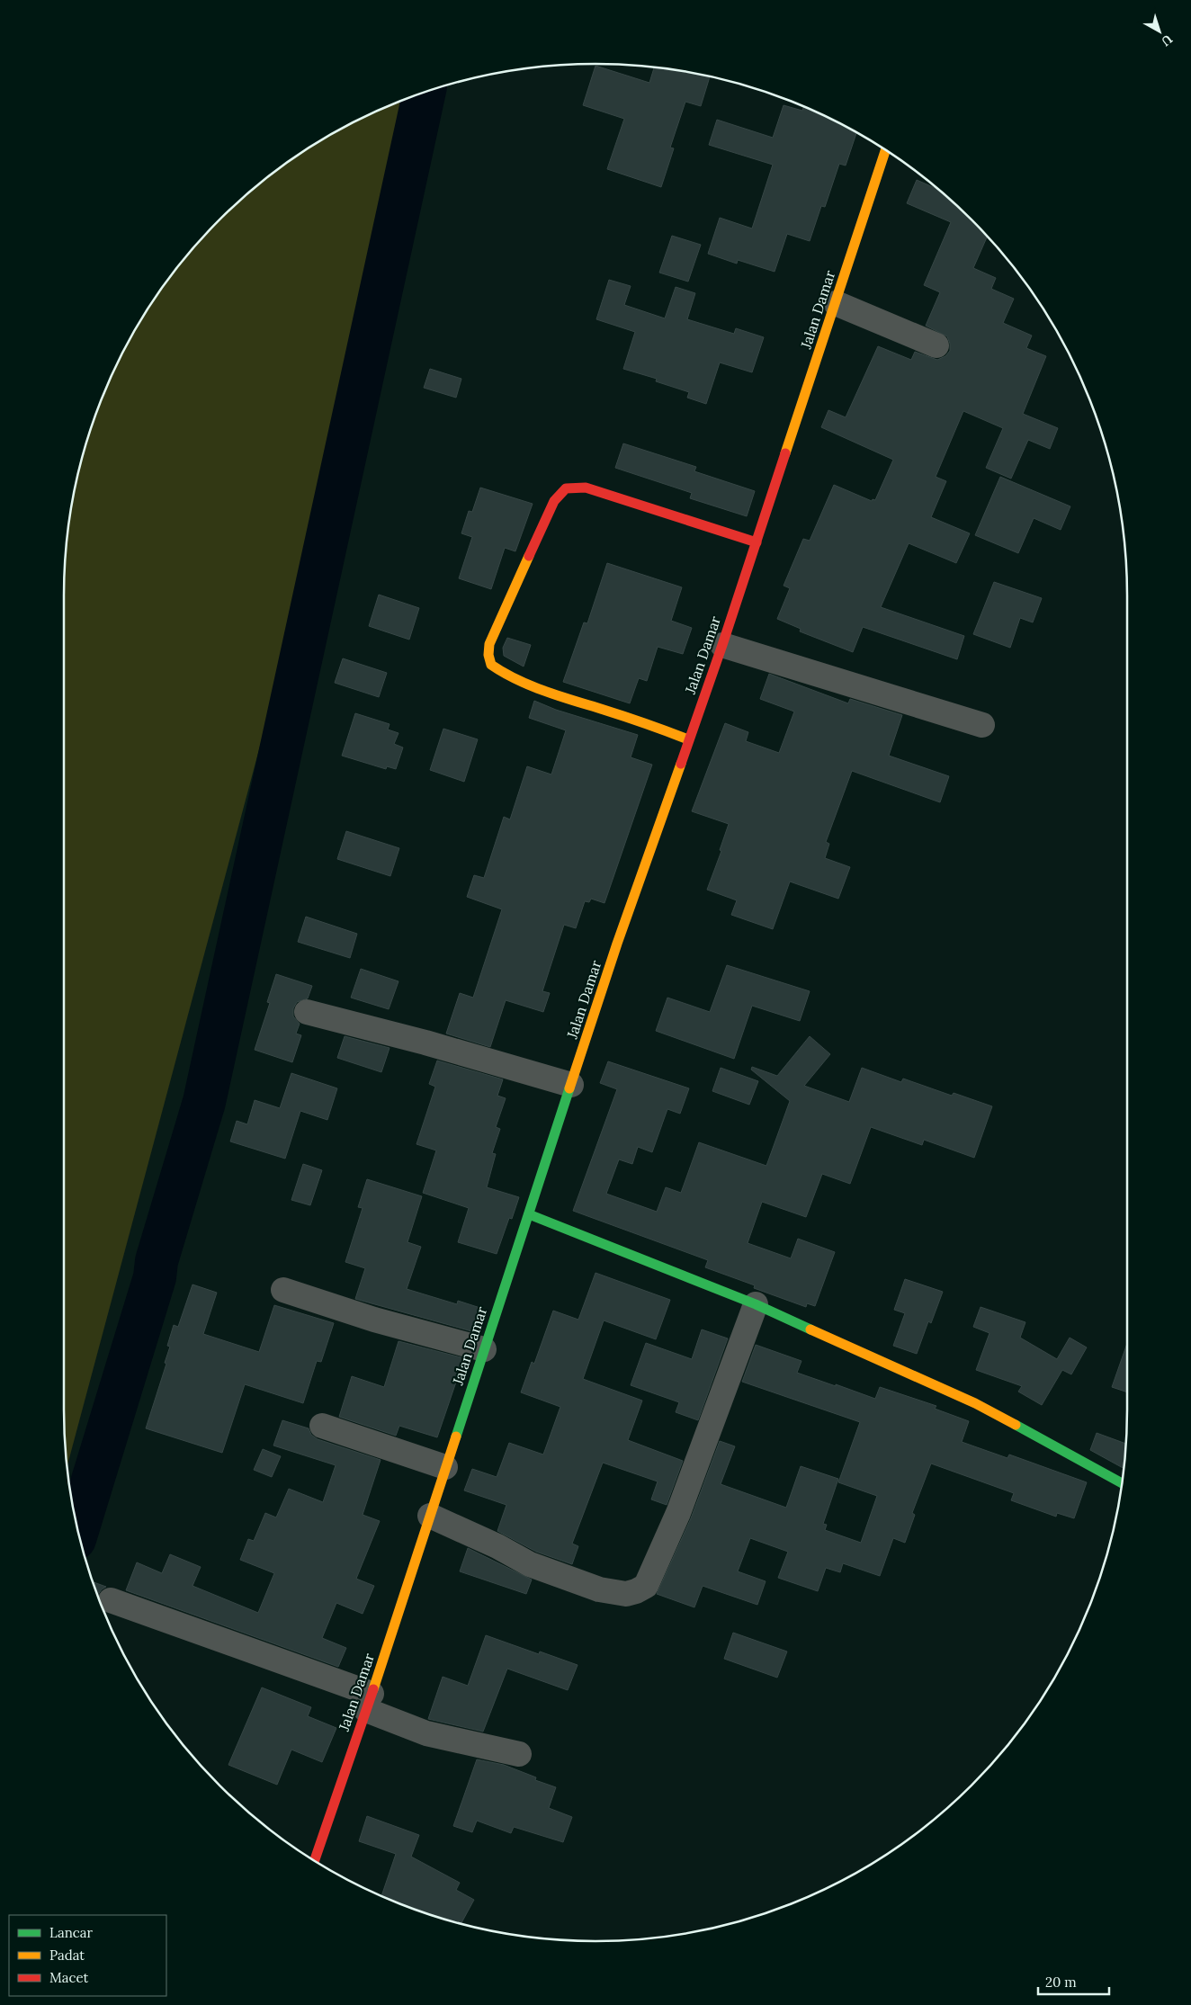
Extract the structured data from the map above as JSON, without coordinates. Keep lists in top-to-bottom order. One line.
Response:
{"streets":{"street":["Jalan Damar"]},"legend":["Lancar","Padat","Macet"],"scale_bar":"20 m","north":"bottom right"}
